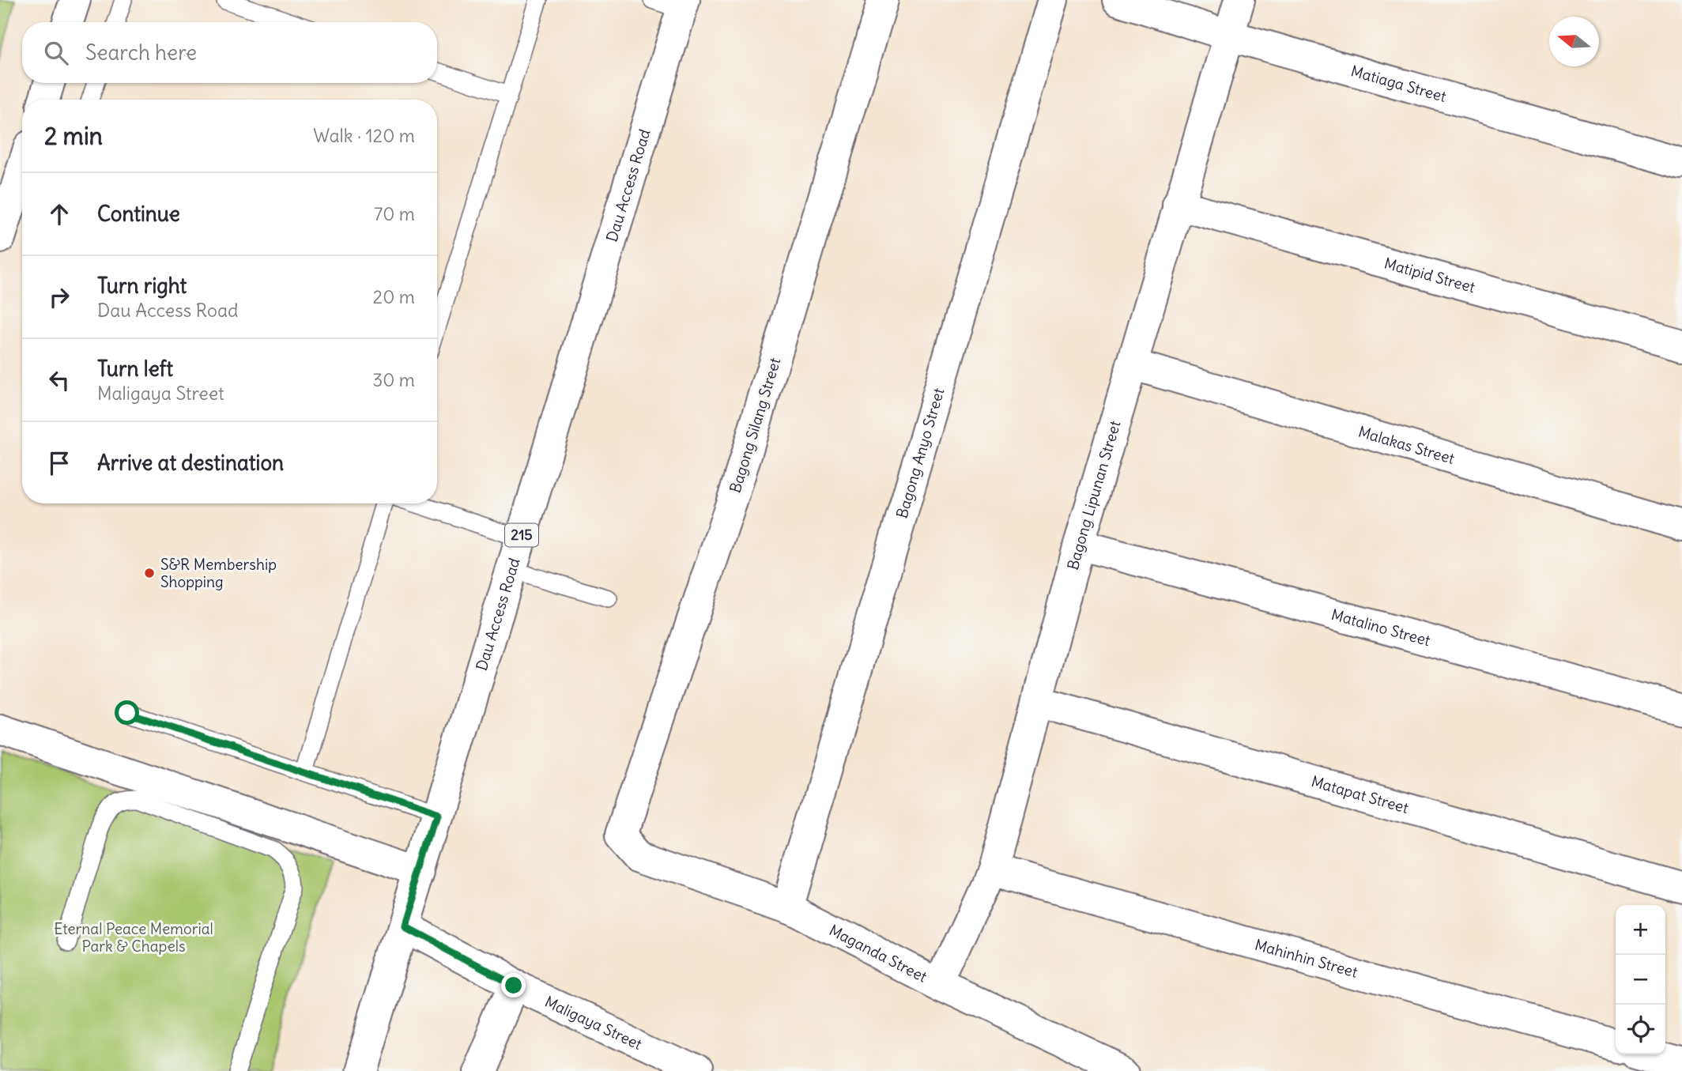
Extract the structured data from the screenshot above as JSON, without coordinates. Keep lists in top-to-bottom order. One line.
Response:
{"streets":{"street":["Matiaga Street","Dau Access Road","Matipid Street","Bagong Silang Street","Malakas Street","Bagong Anyo Street","Bagong Lipunan Street","215","Matalino Street","Matapat Street","Maganda Street","Mahinhin Street","Maligaya Street"]},"crossings":[["Matiaga Street","Bagong Lipunan Street"],["Dau Access Road","Maligaya Street"],["Matipid Street","Bagong Lipunan Street"],["Bagong Silang Street","Maganda Street"],["Malakas Street","Bagong Lipunan Street"],["Bagong Anyo Street","Maganda Street"],["Bagong Lipunan Street","Matalino Street"],["Bagong Lipunan Street","Matapat Street"],["Bagong Lipunan Street","Maganda Street"],["Bagong Lipunan Street","Mahinhin Street"]],"parks":["Eternal Peace Memorial Park & Chapels"],"places":["S&R Membership Shopping"],"north":"left","page":{"search":"Search here","heading":["2 min","Walk · 120 m"],"list":[["Continue","70 m"],["Turn right","Dau Access Road","20 m"],["Turn left","Maligaya Street","30 m"],"Arrive at destination"],"map_buttons":["+","−"]}}
